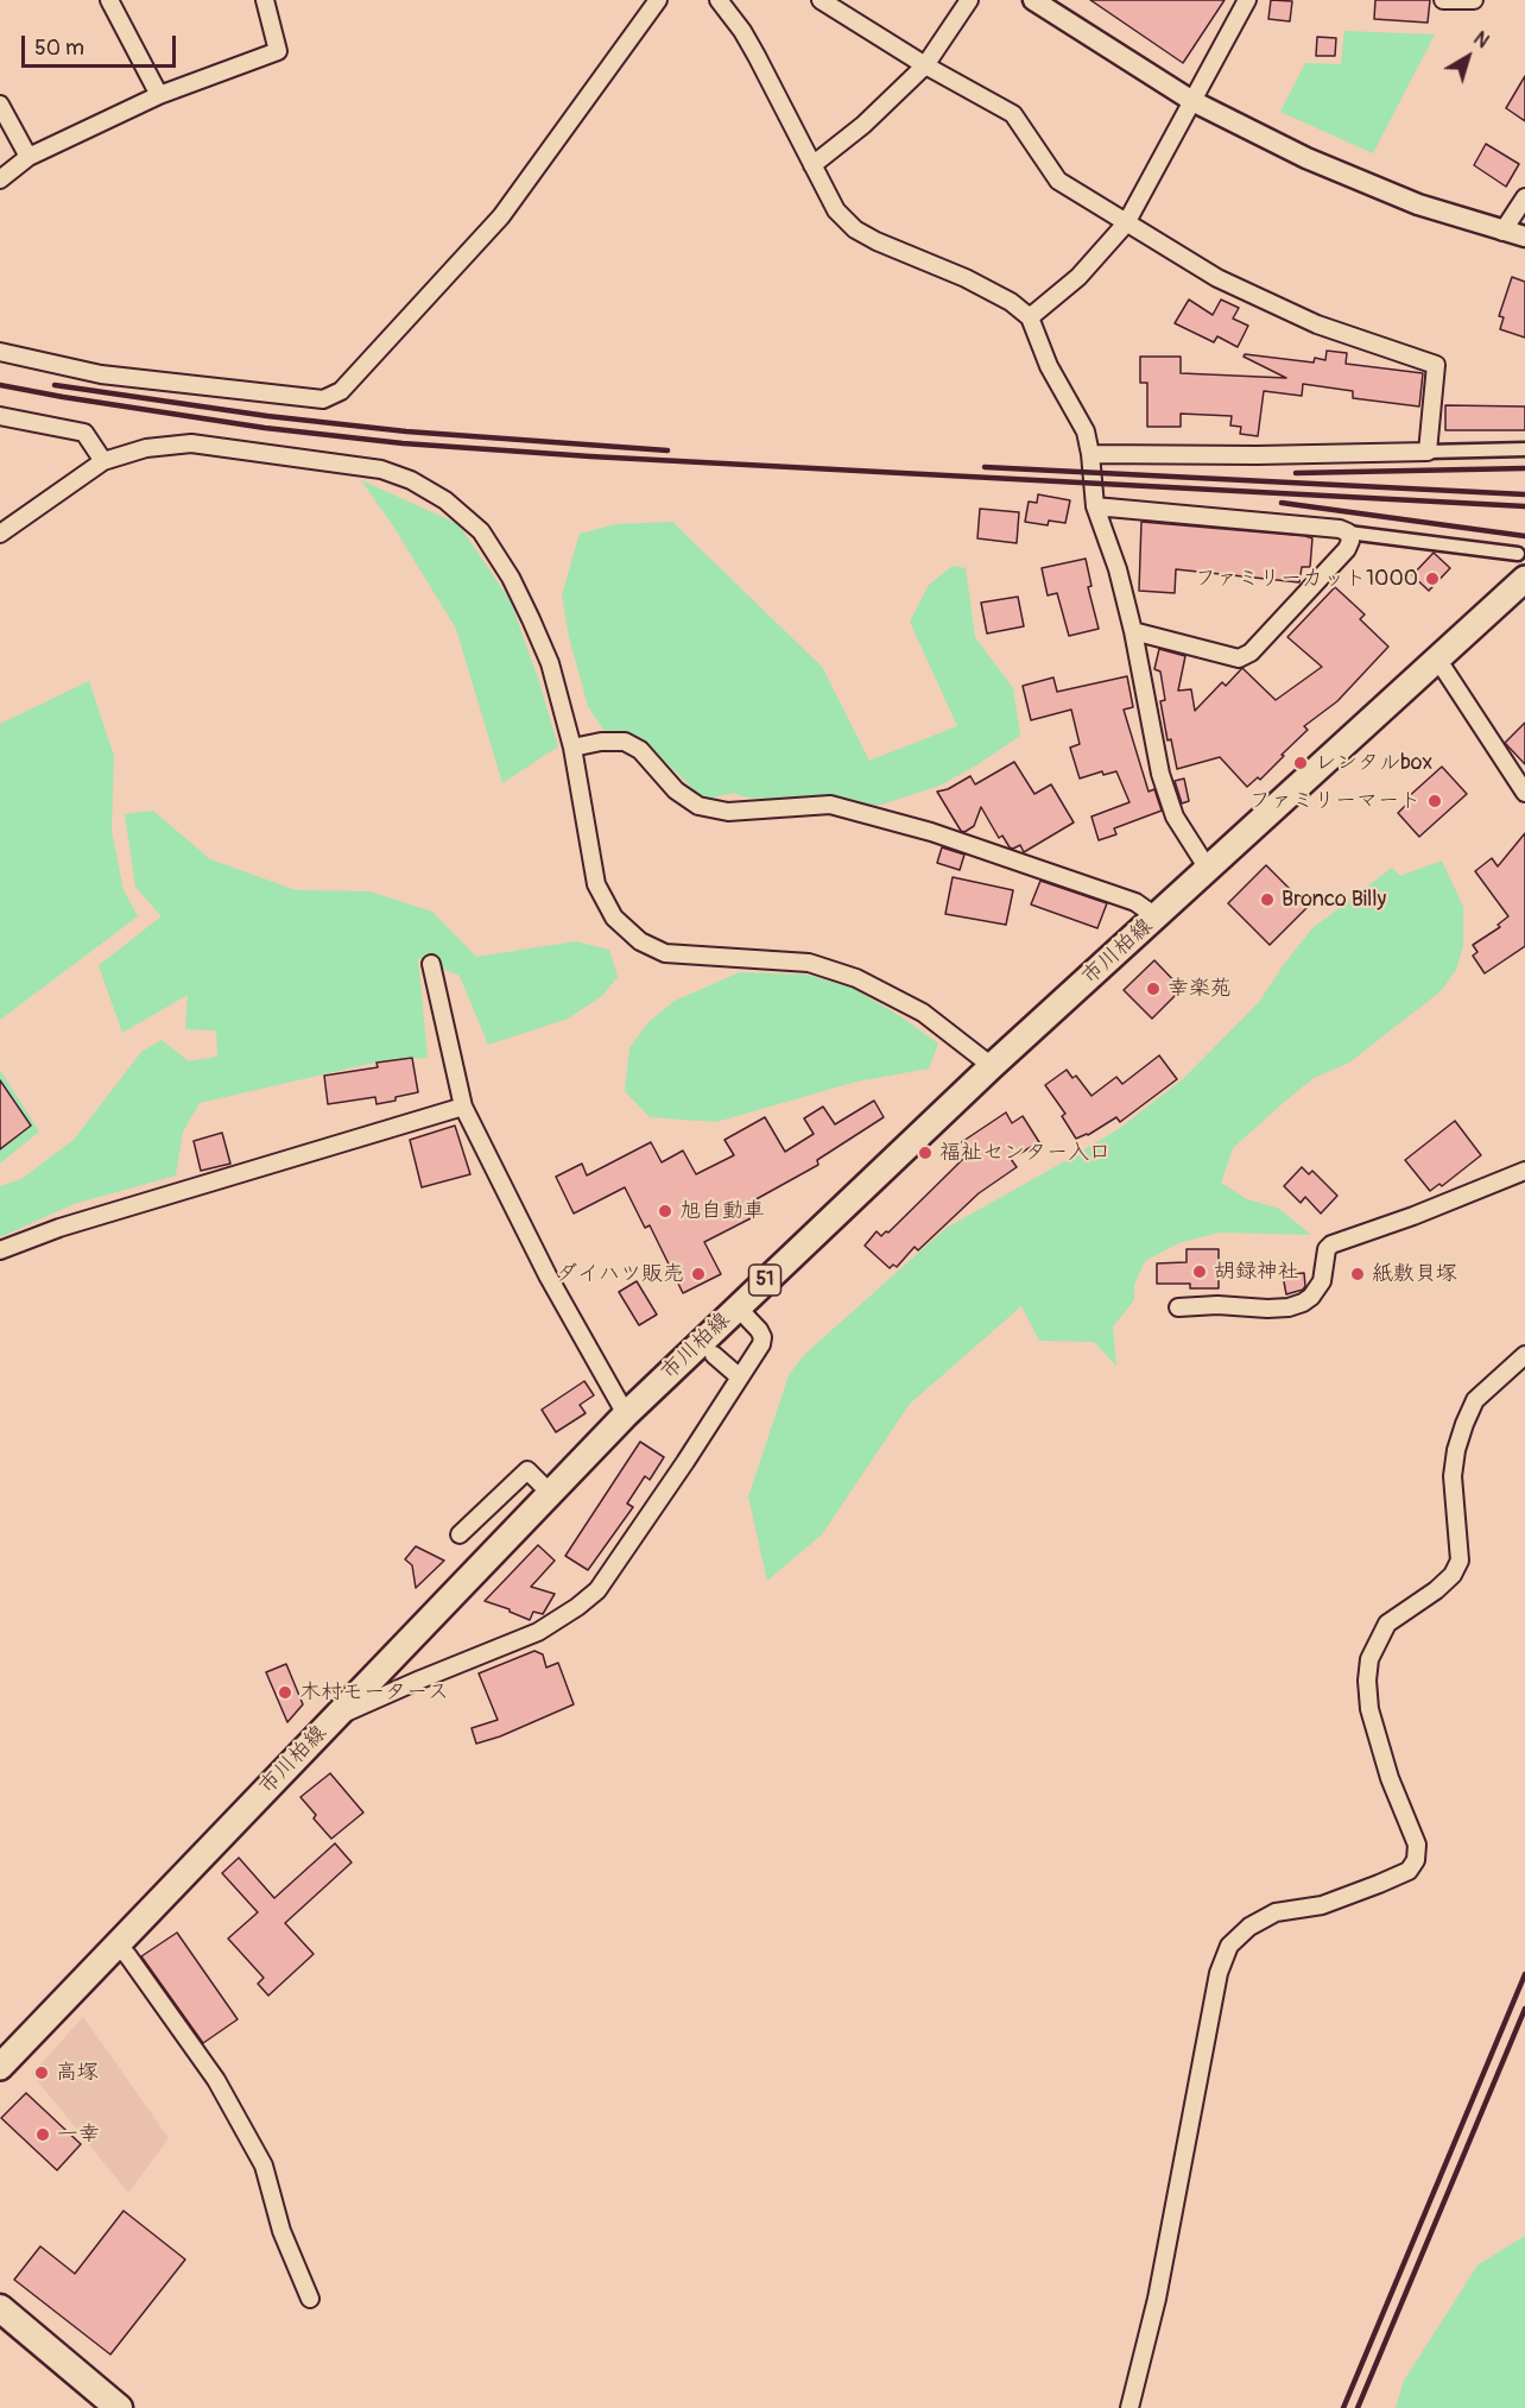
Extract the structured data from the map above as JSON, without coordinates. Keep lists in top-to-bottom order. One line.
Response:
{"streets":{"main road":["市川柏線","51"]},"places":["ファミリーカット1000","レンタルbox","ファミリーマート","Bronco Billy","幸楽苑","福祉センター入口","旭自動車","胡録神社","ダイハツ販売","紙敷貝塚","木村モータース","高塚","一幸"],"scale_bar":"50 m","north":"top right"}
